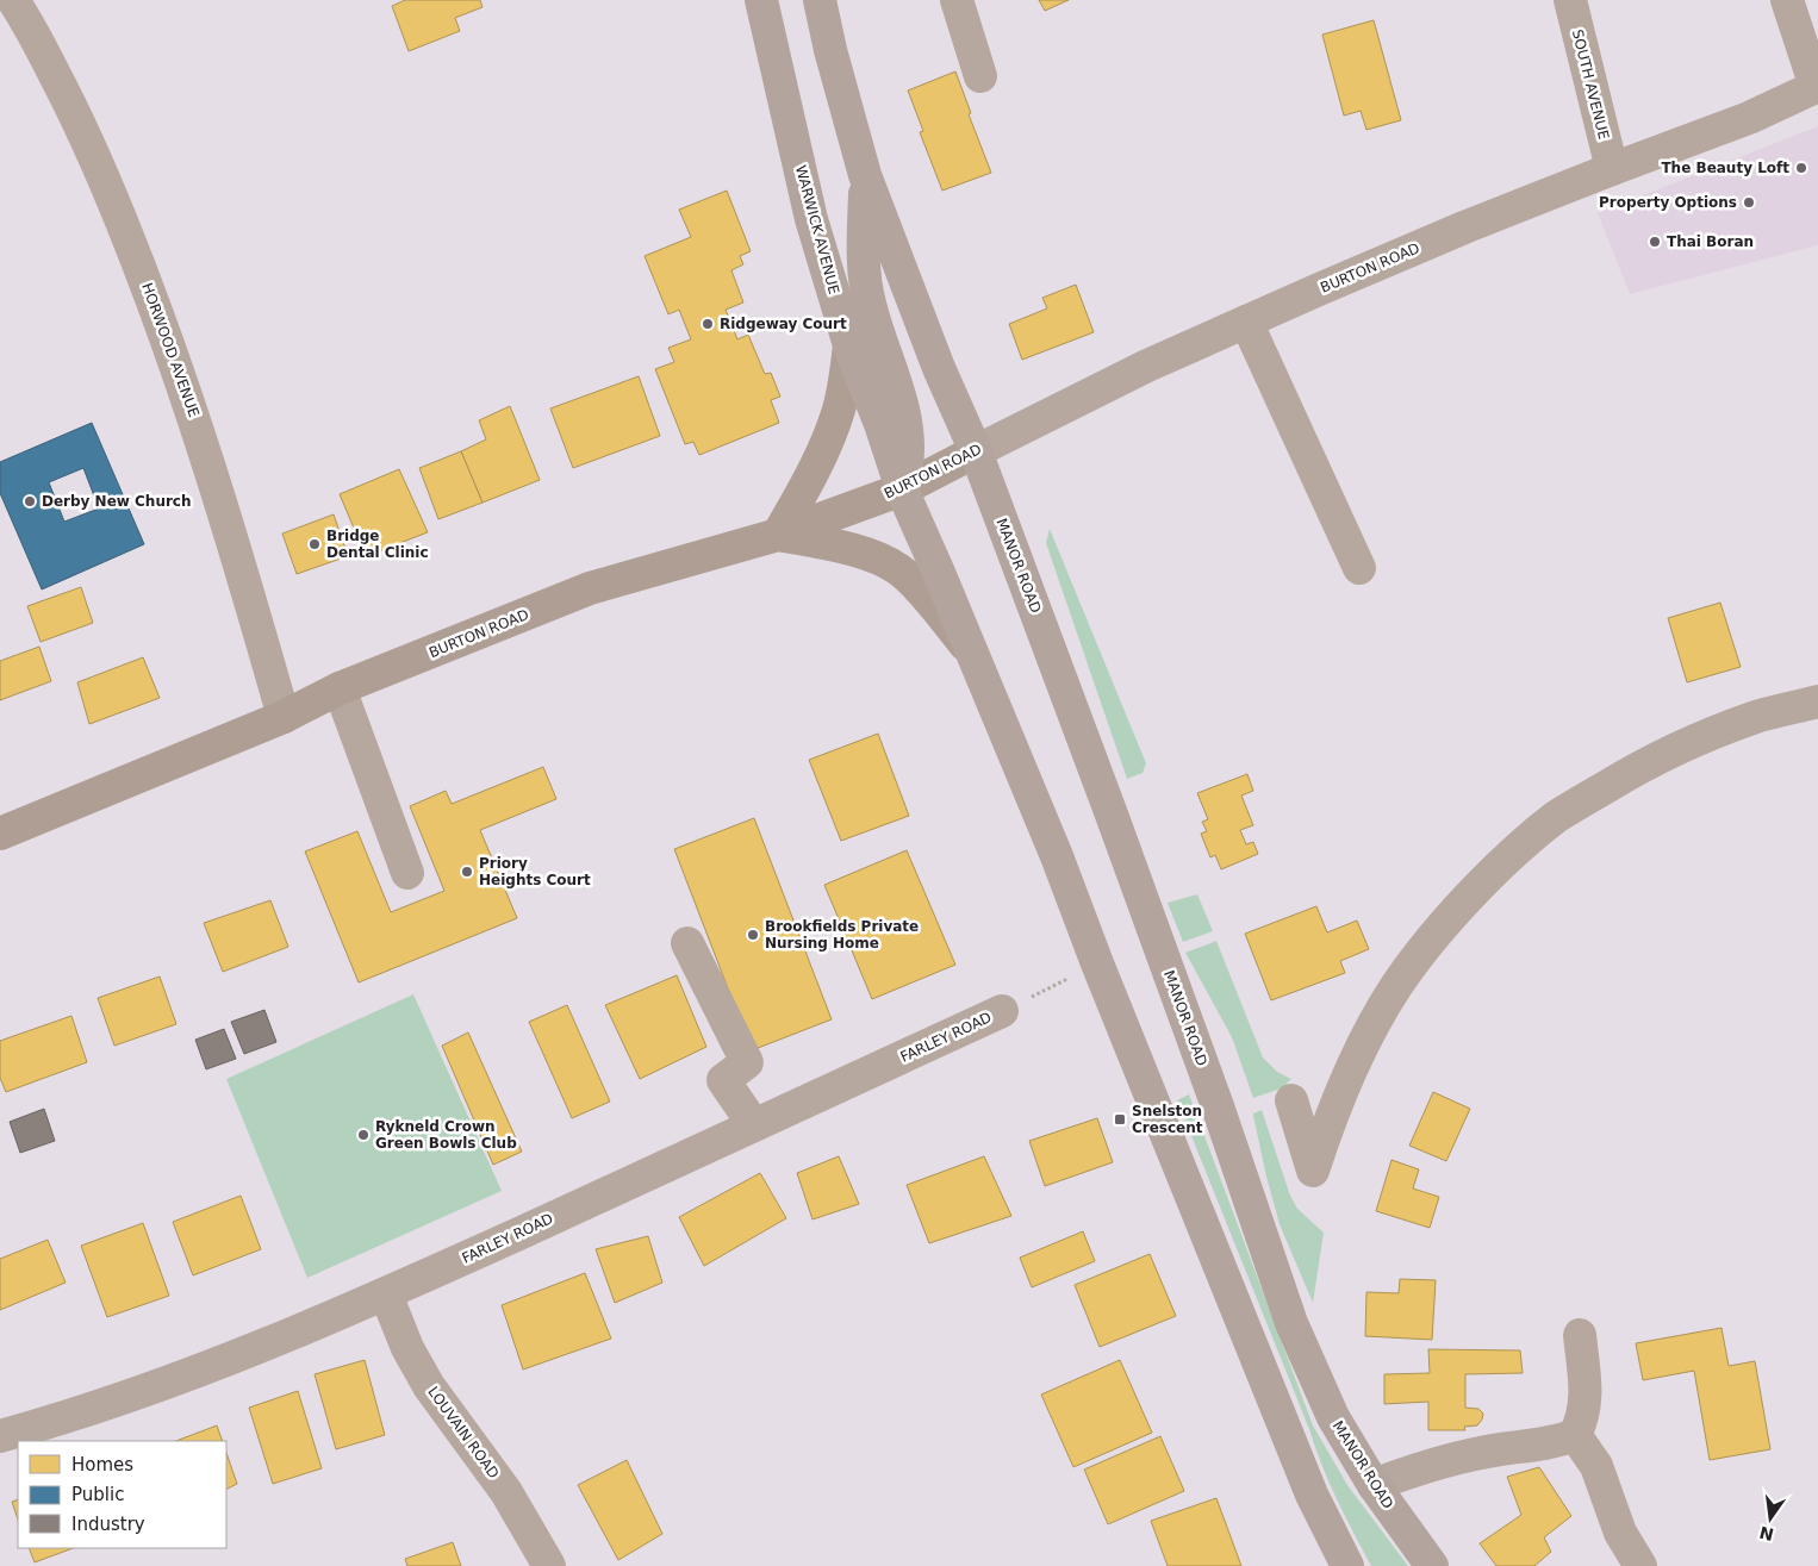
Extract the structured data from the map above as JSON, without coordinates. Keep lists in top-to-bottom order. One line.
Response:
{"streets":{"highway":["WARWICK AVENUE","MANOR ROAD"],"main road":["BURTON ROAD"],"street":["SOUTH AVENUE","HORWOOD AVENUE","FARLEY ROAD","LOUVAIN ROAD"]},"crossings":[["SOUTH AVENUE","BURTON ROAD"],["WARWICK AVENUE","BURTON ROAD"],["BURTON ROAD","HORWOOD AVENUE"],["BURTON ROAD","MANOR ROAD"],["FARLEY ROAD","LOUVAIN ROAD"]],"places":{"other":["The Beauty Loft","Property Options","Thai Boran","Ridgeway Court","Derby New Church","Bridge Dental Clinic","Priory Heights Court","Brookfields Private Nursing Home","Rykneld Crown Green Bowls Club"],"transit":["Snelston Crescent"]},"legend":["Homes","Public","Industry"],"north":"bottom"}
